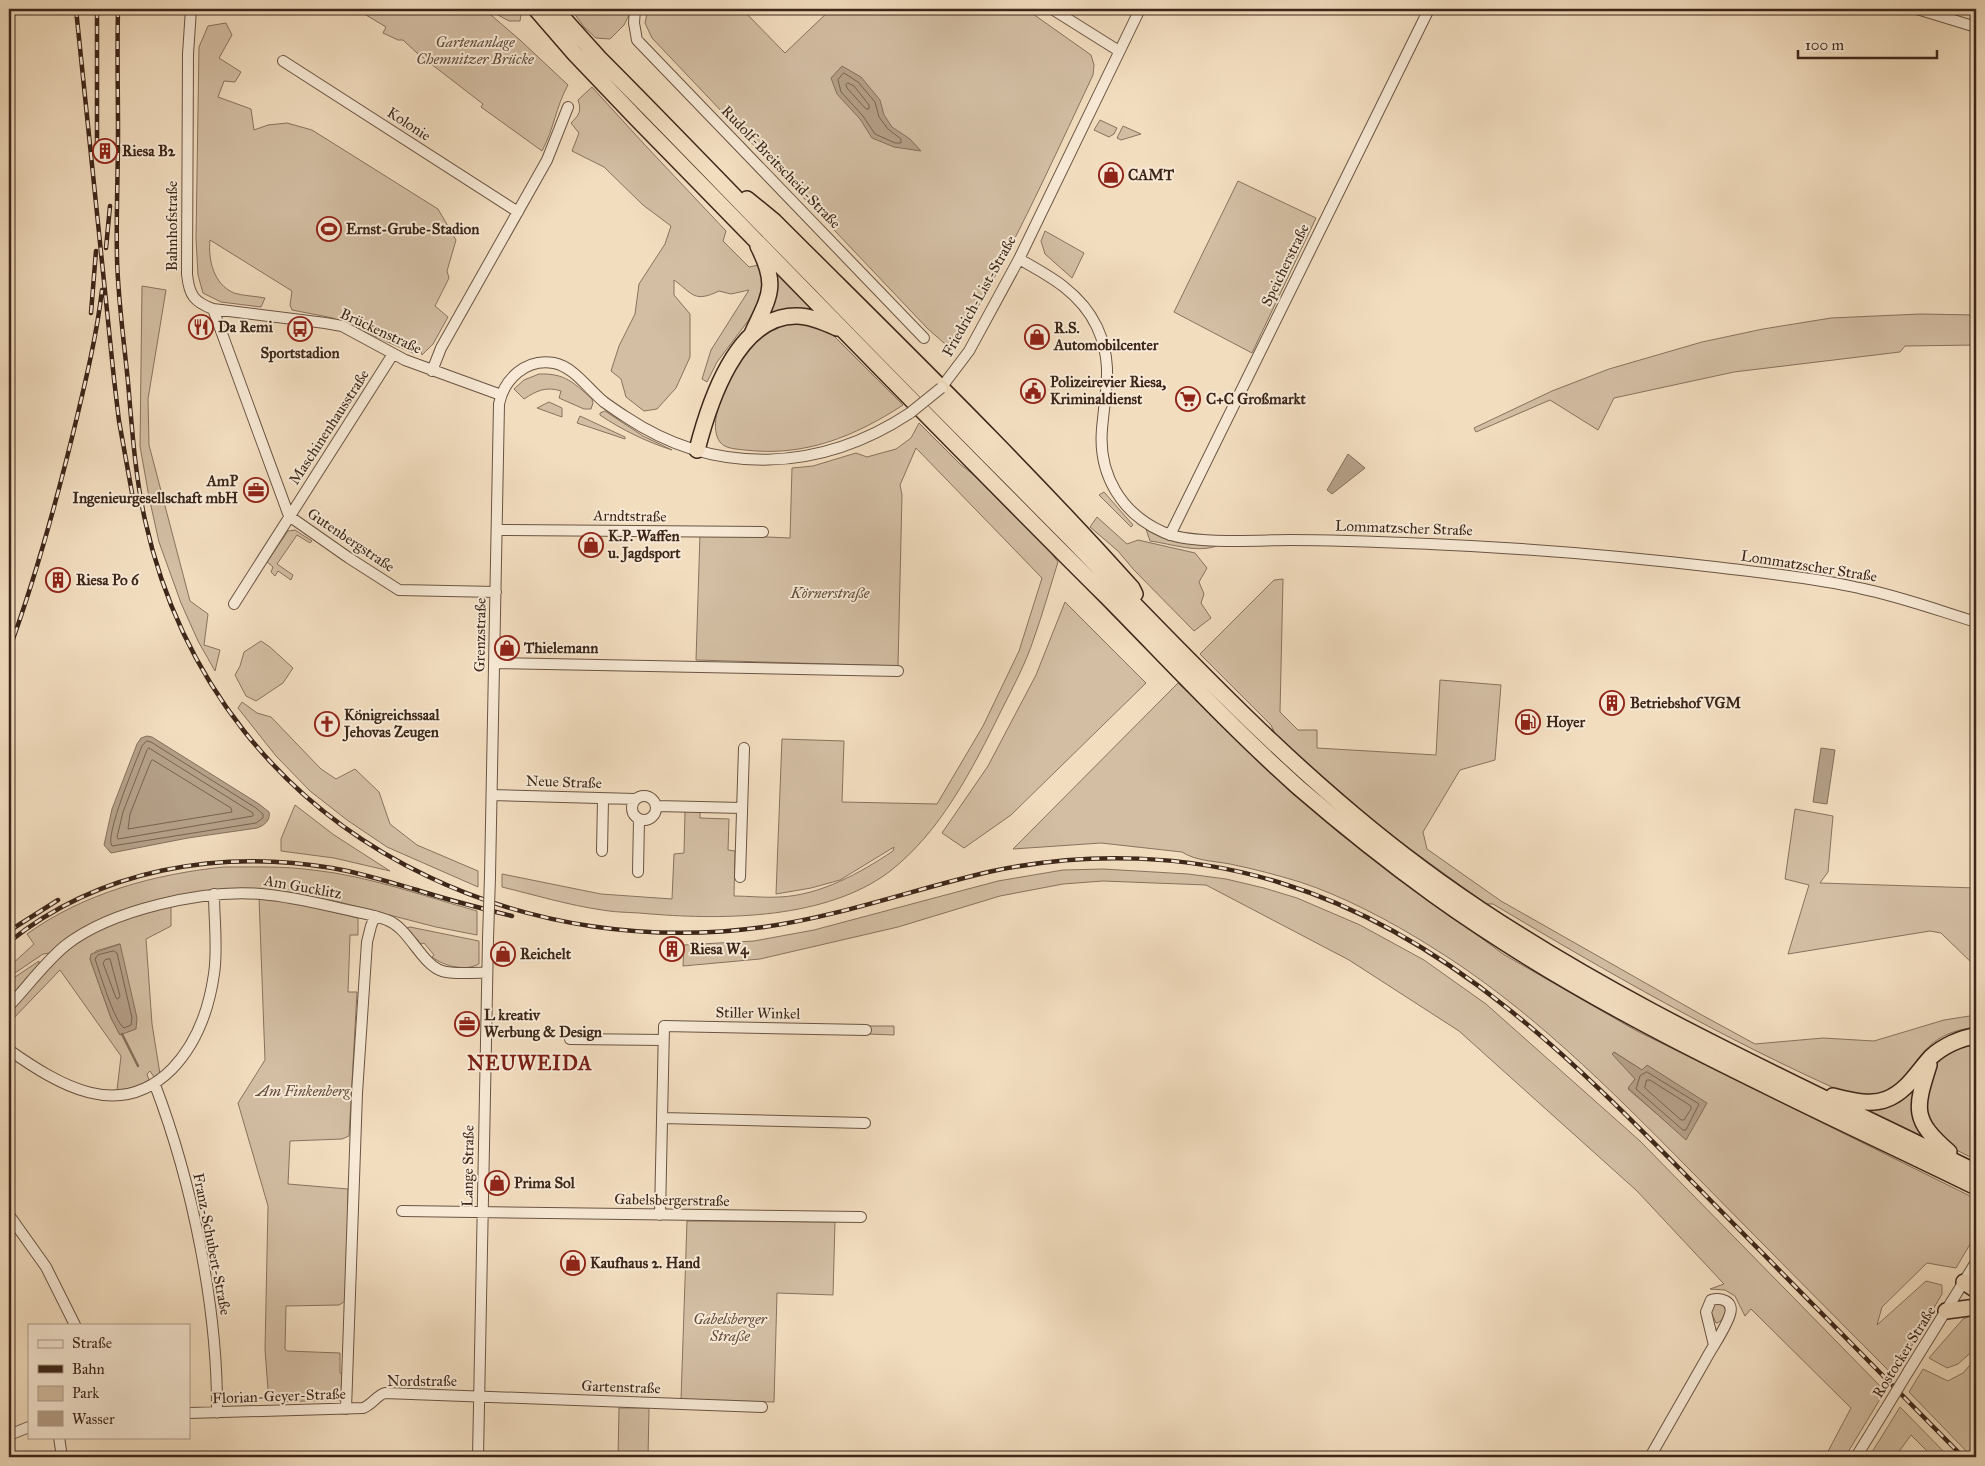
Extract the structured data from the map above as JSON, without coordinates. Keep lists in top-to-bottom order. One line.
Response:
{"streets":{"street":["Kolonie","Rudolf-Breitscheid-Straße","Bahnhofstraße","Speicherstraße","Friedrich-List-Straße","Brückenstraße","Maschinenhausstraße","Arndtstraße","Lommatzscher Straße","Gutenbergstraße","Grenzstraße","Neue Straße","Am Gucklitz","Stiller Winkel","Lange Straße","Gabelsbergerstraße","Franz-Schubert-Straße","Rostocker Straße","Nordstraße","Gartenstraße","Florian-Geyer-Straße"]},"crossings":[["Bahnhofstraße","Brückenstraße"],["Speicherstraße","Lommatzscher Straße"],["Friedrich-List-Straße","Brückenstraße"],["Friedrich-List-Straße","Lommatzscher Straße"],["Friedrich-List-Straße","Grenzstraße"],["Brückenstraße","Maschinenhausstraße"],["Brückenstraße","Gutenbergstraße"],["Brückenstraße","Grenzstraße"],["Maschinenhausstraße","Gutenbergstraße"],["Arndtstraße","Grenzstraße"],["Gutenbergstraße","Grenzstraße"],["Grenzstraße","Neue Straße"],["Grenzstraße","Lange Straße"],["Am Gucklitz","Lange Straße"],["Lange Straße","Gabelsbergerstraße"],["Lange Straße","Nordstraße"],["Lange Straße","Gartenstraße"],["Franz-Schubert-Straße","Florian-Geyer-Straße"],["Nordstraße","Gartenstraße"],["Nordstraße","Florian-Geyer-Straße"]],"districts":["NEUWEIDA"],"parks":["Gartenanlage Chemnitzer Brücke","Körnerstraße","Am Finkenberg","Gabelsberger Straße"],"places":{"building":["Riesa B2","Riesa Po 6","Betriebshof VGM","Riesa W4"],"shop":["CAMT","R.S. Automobilcenter","K.P. Waffen u. Jagdsport","Thielemann","Reichelt","Prima Sol","Kaufhaus 2. Hand"],"sports":["Ernst-Grube-Stadion"],"restaurant":["Da Remi"],"bus stop":["Sportstadion"],"public building":["Polizeirevier Riesa, Kriminaldienst"],"supermarket":["C+C Großmarkt"],"office":["AmP Ingenieurgesellschaft mbH","L kreativ Werbung & Design"],"fuel station":["Hoyer"],"church":["Königreichssaal Jehovas Zeugen"]},"legend":["Straße","Bahn","Park","Wasser"],"scale_bar":"100 m"}
